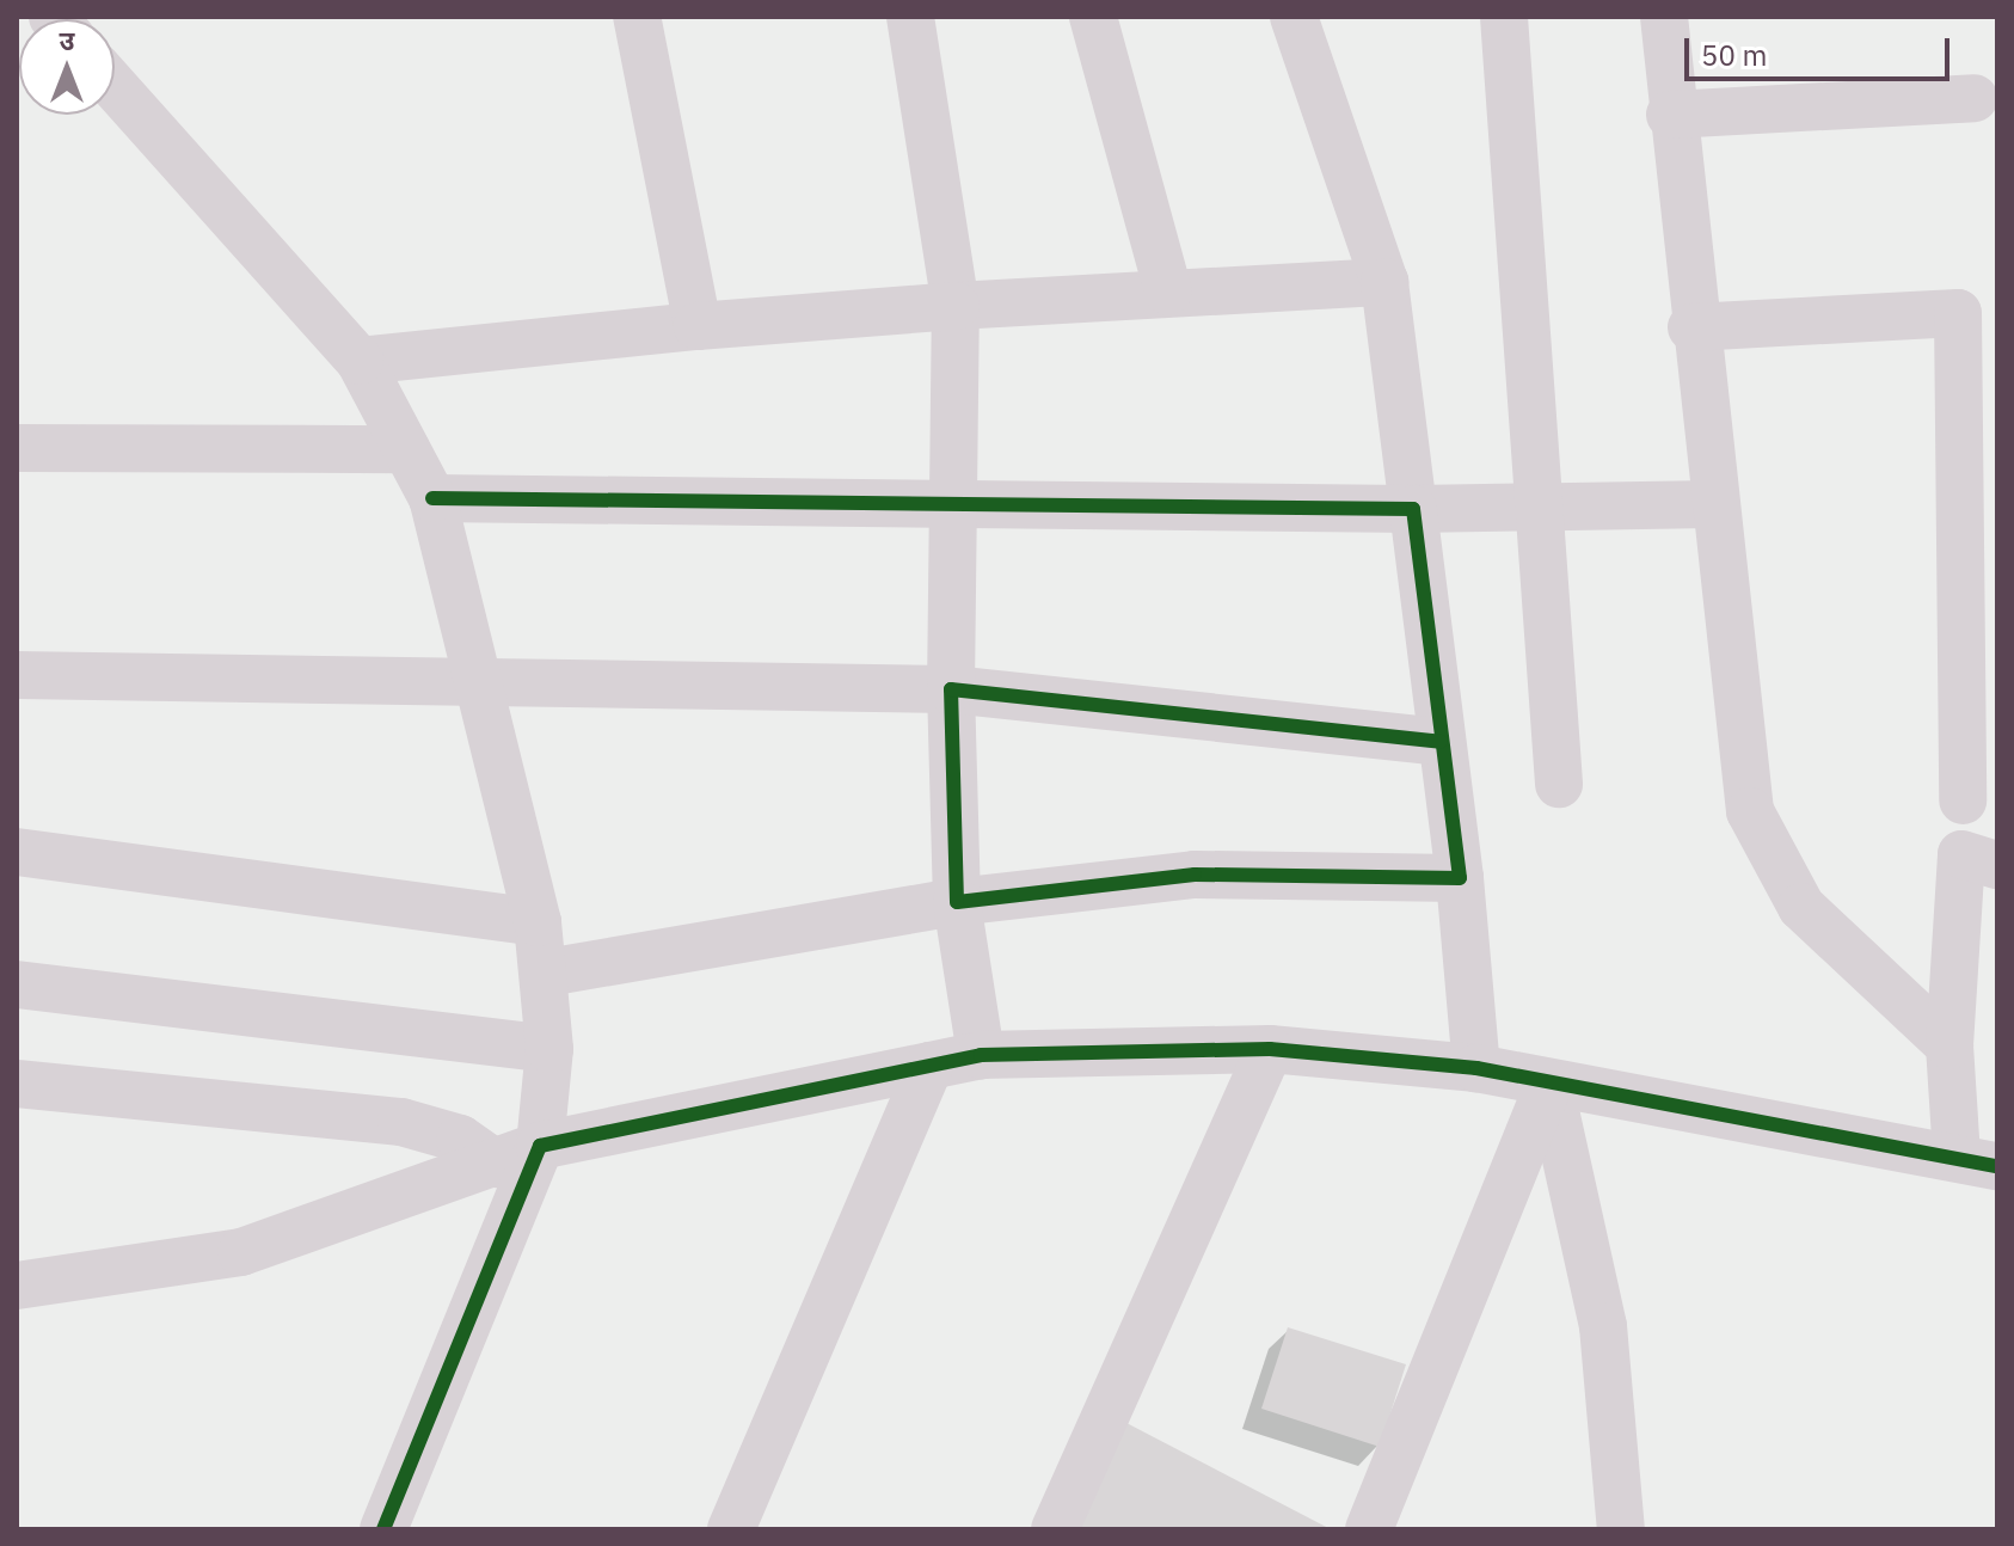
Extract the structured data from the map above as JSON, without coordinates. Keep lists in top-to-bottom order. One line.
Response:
{"scale_bar":"50 m","north":"top"}
